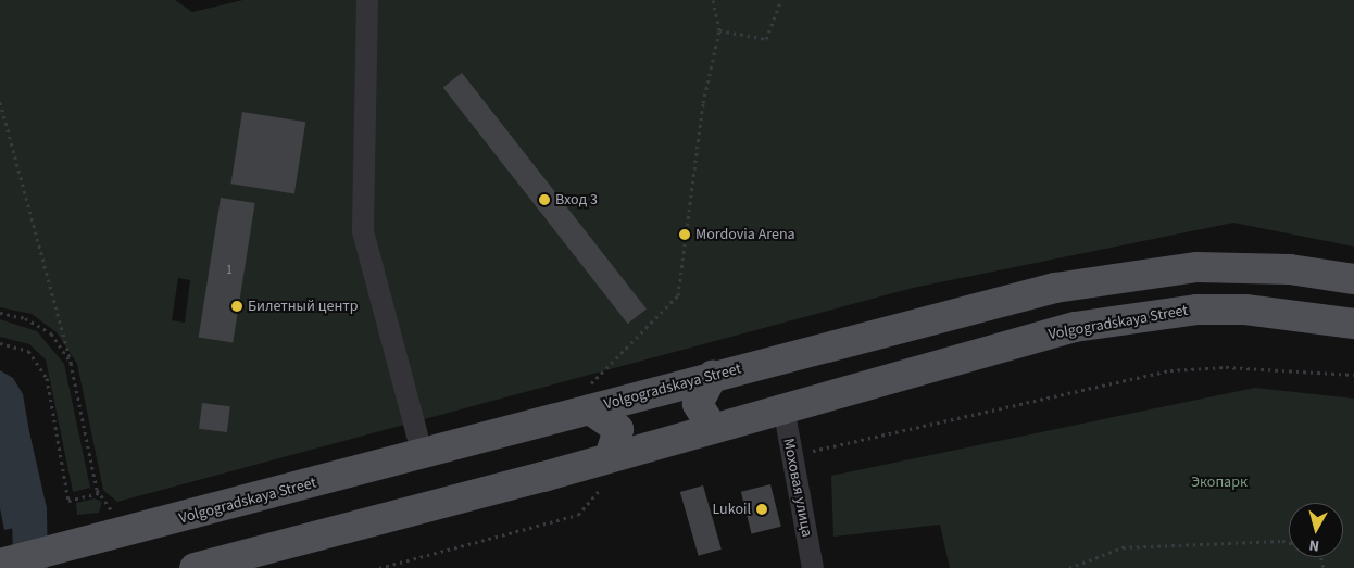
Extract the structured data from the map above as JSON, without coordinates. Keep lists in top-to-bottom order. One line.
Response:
{"streets":{"main road":["Volgogradskaya Street"],"street":["Моховая улица"]},"crossings":[["Volgogradskaya Street","Моховая улица"]],"parks":["Экопарк"],"places":["Вход 3","Mordovia Arena","Билетный центр","Lukoil"],"house_numbers":["1"],"north":"bottom"}
